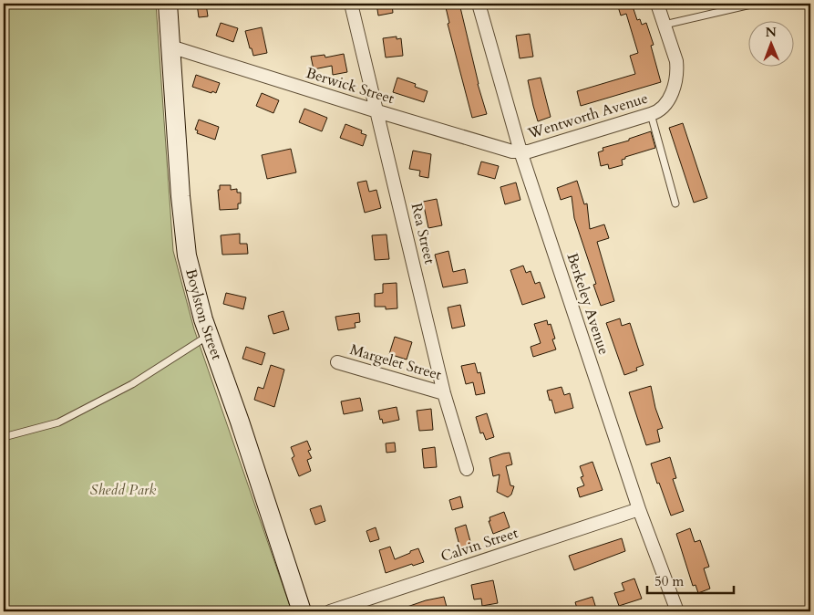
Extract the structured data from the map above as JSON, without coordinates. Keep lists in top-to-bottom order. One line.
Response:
{"streets":{"main road":["Boylston Street"],"street":["Berwick Street","Wentworth Avenue","Rea Street","Berkeley Avenue","Margelet Street","Calvin Street"]},"crossings":[["Berwick Street","Wentworth Avenue"],["Berwick Street","Rea Street"],["Berwick Street","Berkeley Avenue"],["Berwick Street","Boylston Street"],["Wentworth Avenue","Berkeley Avenue"],["Rea Street","Margelet Street"],["Berkeley Avenue","Calvin Street"]],"parks":["Shedd Park"],"scale_bar":"50 m","north":"top"}
